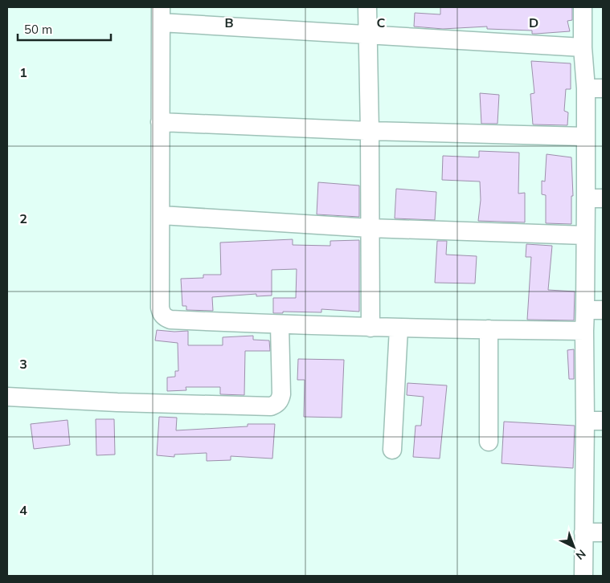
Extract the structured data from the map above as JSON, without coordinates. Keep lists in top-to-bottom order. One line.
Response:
{"scale_bar":"50 m","north":"bottom right","grid":{"columns":["B","C","D"],"rows":["1","2","3","4"]}}
